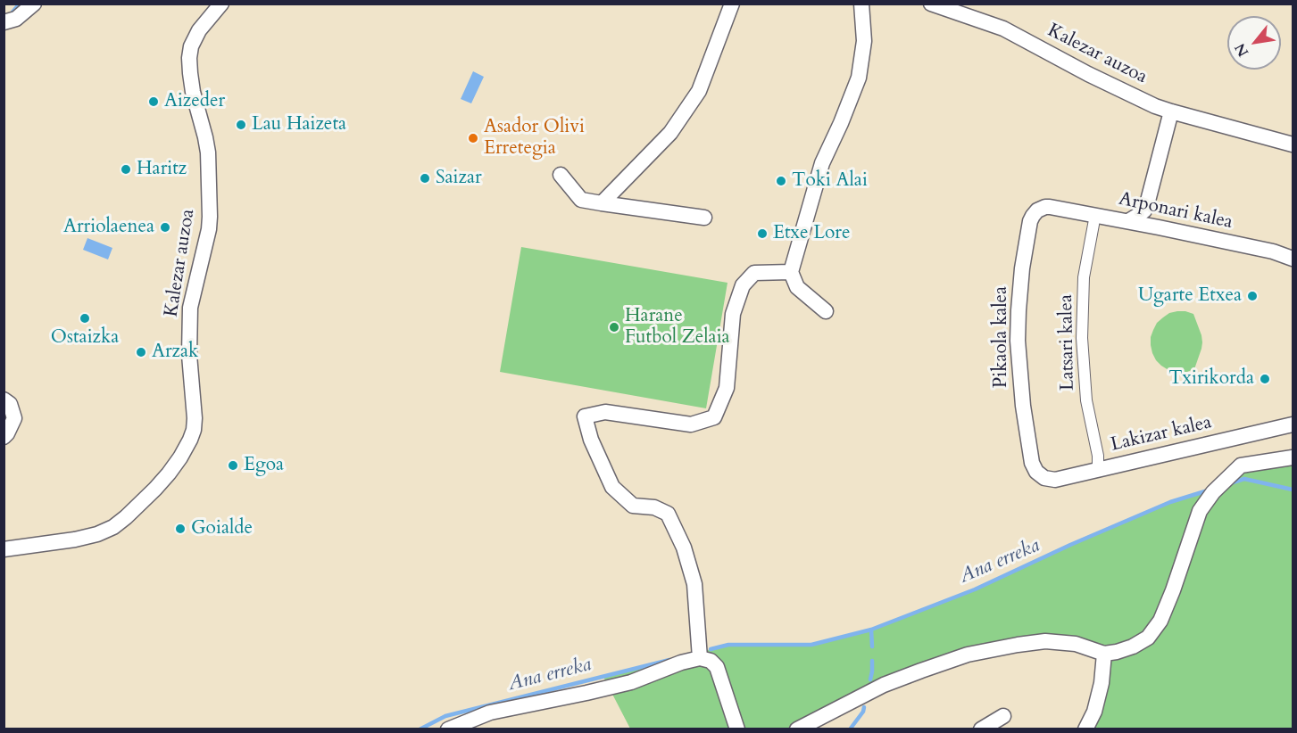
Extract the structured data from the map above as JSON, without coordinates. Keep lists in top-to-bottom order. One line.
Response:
{"streets":{"street":["Kalezar auzoa","Arponari kalea","Pikaola kalea","Latsari kalea","Lakizar kalea"]},"crossings":[["Arponari kalea","Pikaola kalea"],["Arponari kalea","Latsari kalea"],["Pikaola kalea","Lakizar kalea"],["Latsari kalea","Lakizar kalea"]],"water":["Ana erreka"],"places":["Aizeder","Lau Haizeta","Asador Olivi Erretegia","Haritz","Saizar","Toki Alai","Arriolaenea","Etxe Lore","Ugarte Etxea","Ostaizka","Harane Futbol Zelaia","Arzak","Txirikorda","Egoa","Goialde"],"north":"bottom left"}
